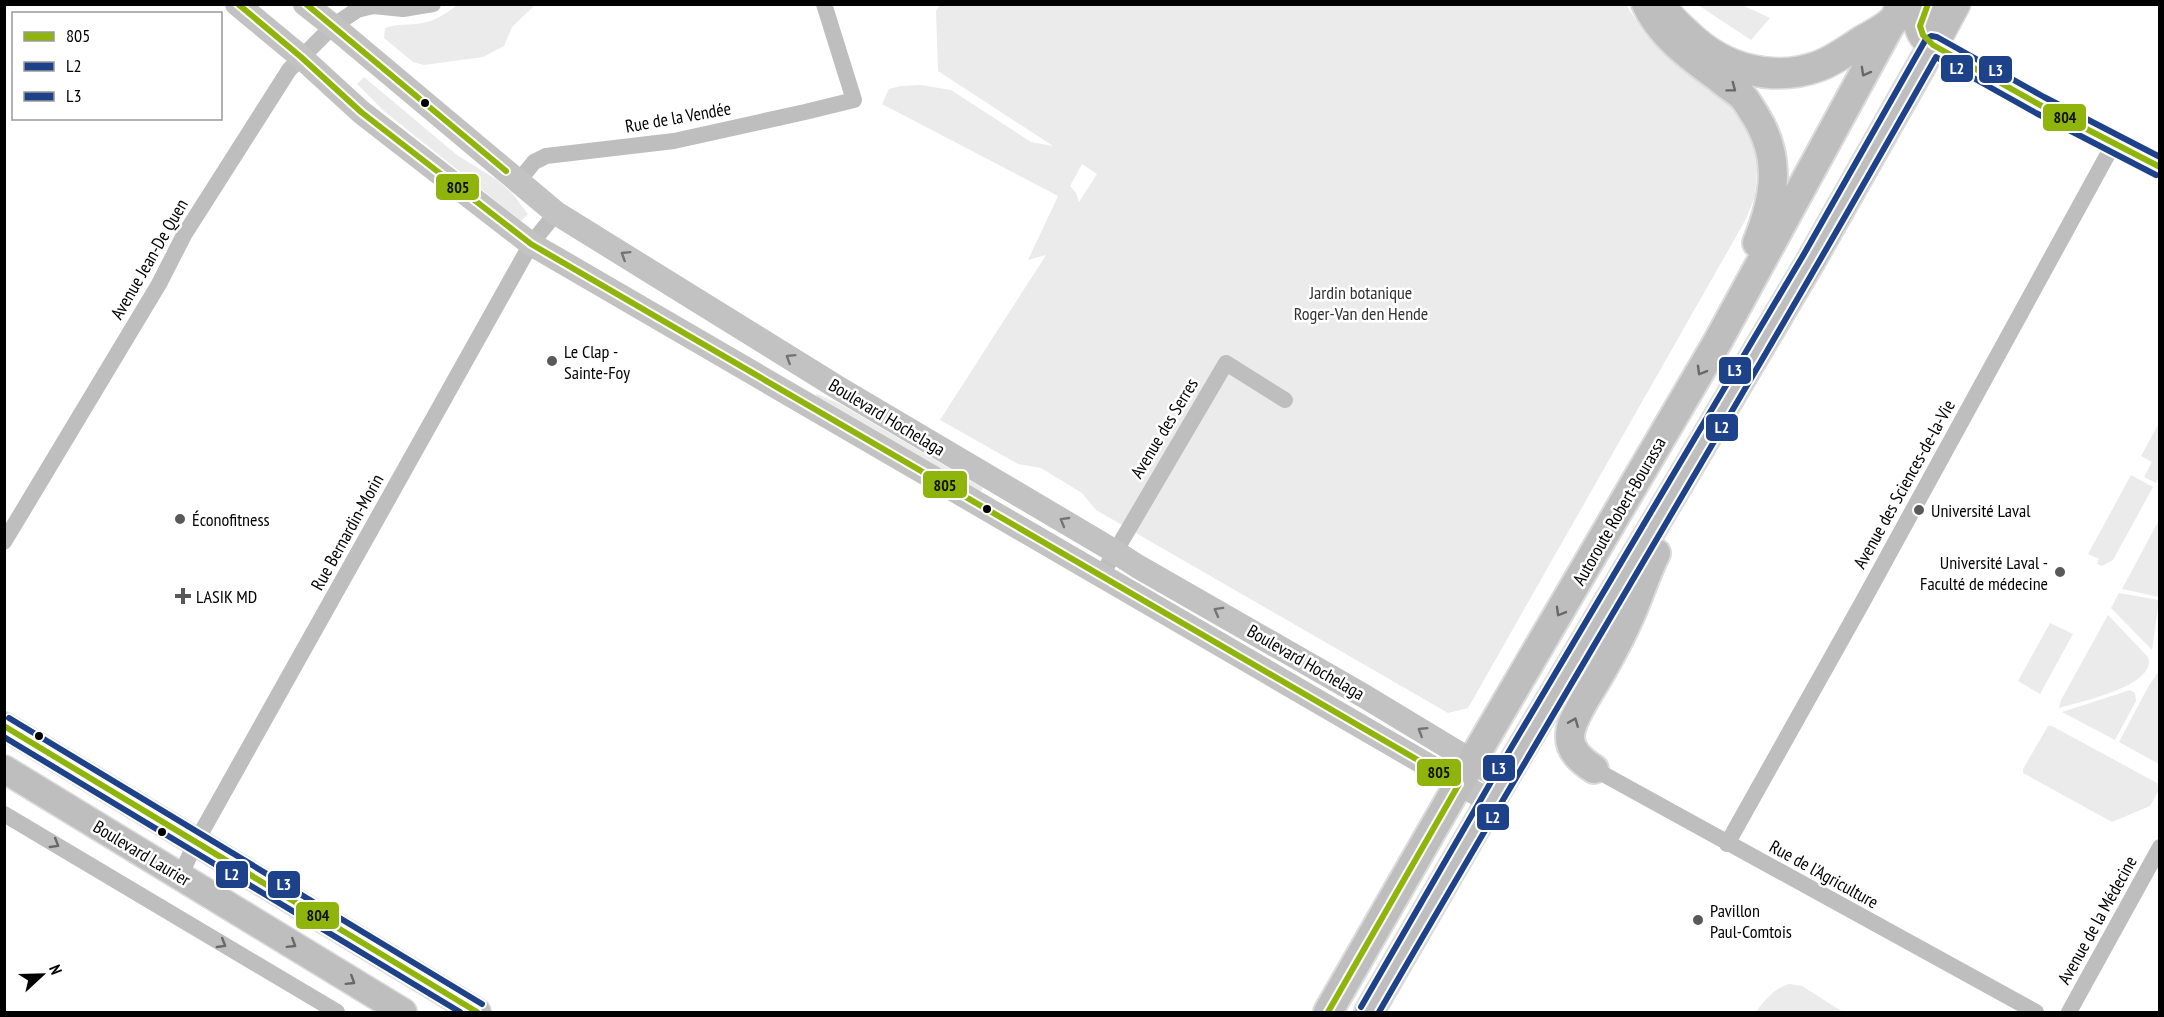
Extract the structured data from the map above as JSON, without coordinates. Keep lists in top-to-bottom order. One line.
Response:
{"streets":{"highway":["Autoroute Robert-Bourassa"],"main road":["Boulevard Hochelaga","Boulevard Laurier"],"street":["Rue de la Vendée","Avenue Jean-De Quen","Avenue des Serres","Avenue des Sciences-de-la-Vie","Rue Bernardin-Morin","Rue de l'Agriculture","Avenue de la Médecine"]},"crossings":[["Rue de la Vendée","Boulevard Hochelaga"],["Avenue Jean-De Quen","Boulevard Hochelaga"],["Boulevard Hochelaga","Avenue des Serres"],["Boulevard Hochelaga","Autoroute Robert-Bourassa"],["Boulevard Hochelaga","Rue Bernardin-Morin"],["Avenue des Sciences-de-la-Vie","Rue de l'Agriculture"],["Rue Bernardin-Morin","Boulevard Laurier"]],"parks":["Jardin botanique Roger-Van den Hende"],"places":{"other":["Le Clap - Sainte-Foy","Université Laval","Éconofitness","Université Laval - Faculté de médecine","Pavillon Paul-Comtois"],"health":["LASIK MD"]},"lines":["transit line 805","transit line 804","transit line L3","transit line L2"],"legend":["805","L2","L3"],"north":"right"}
